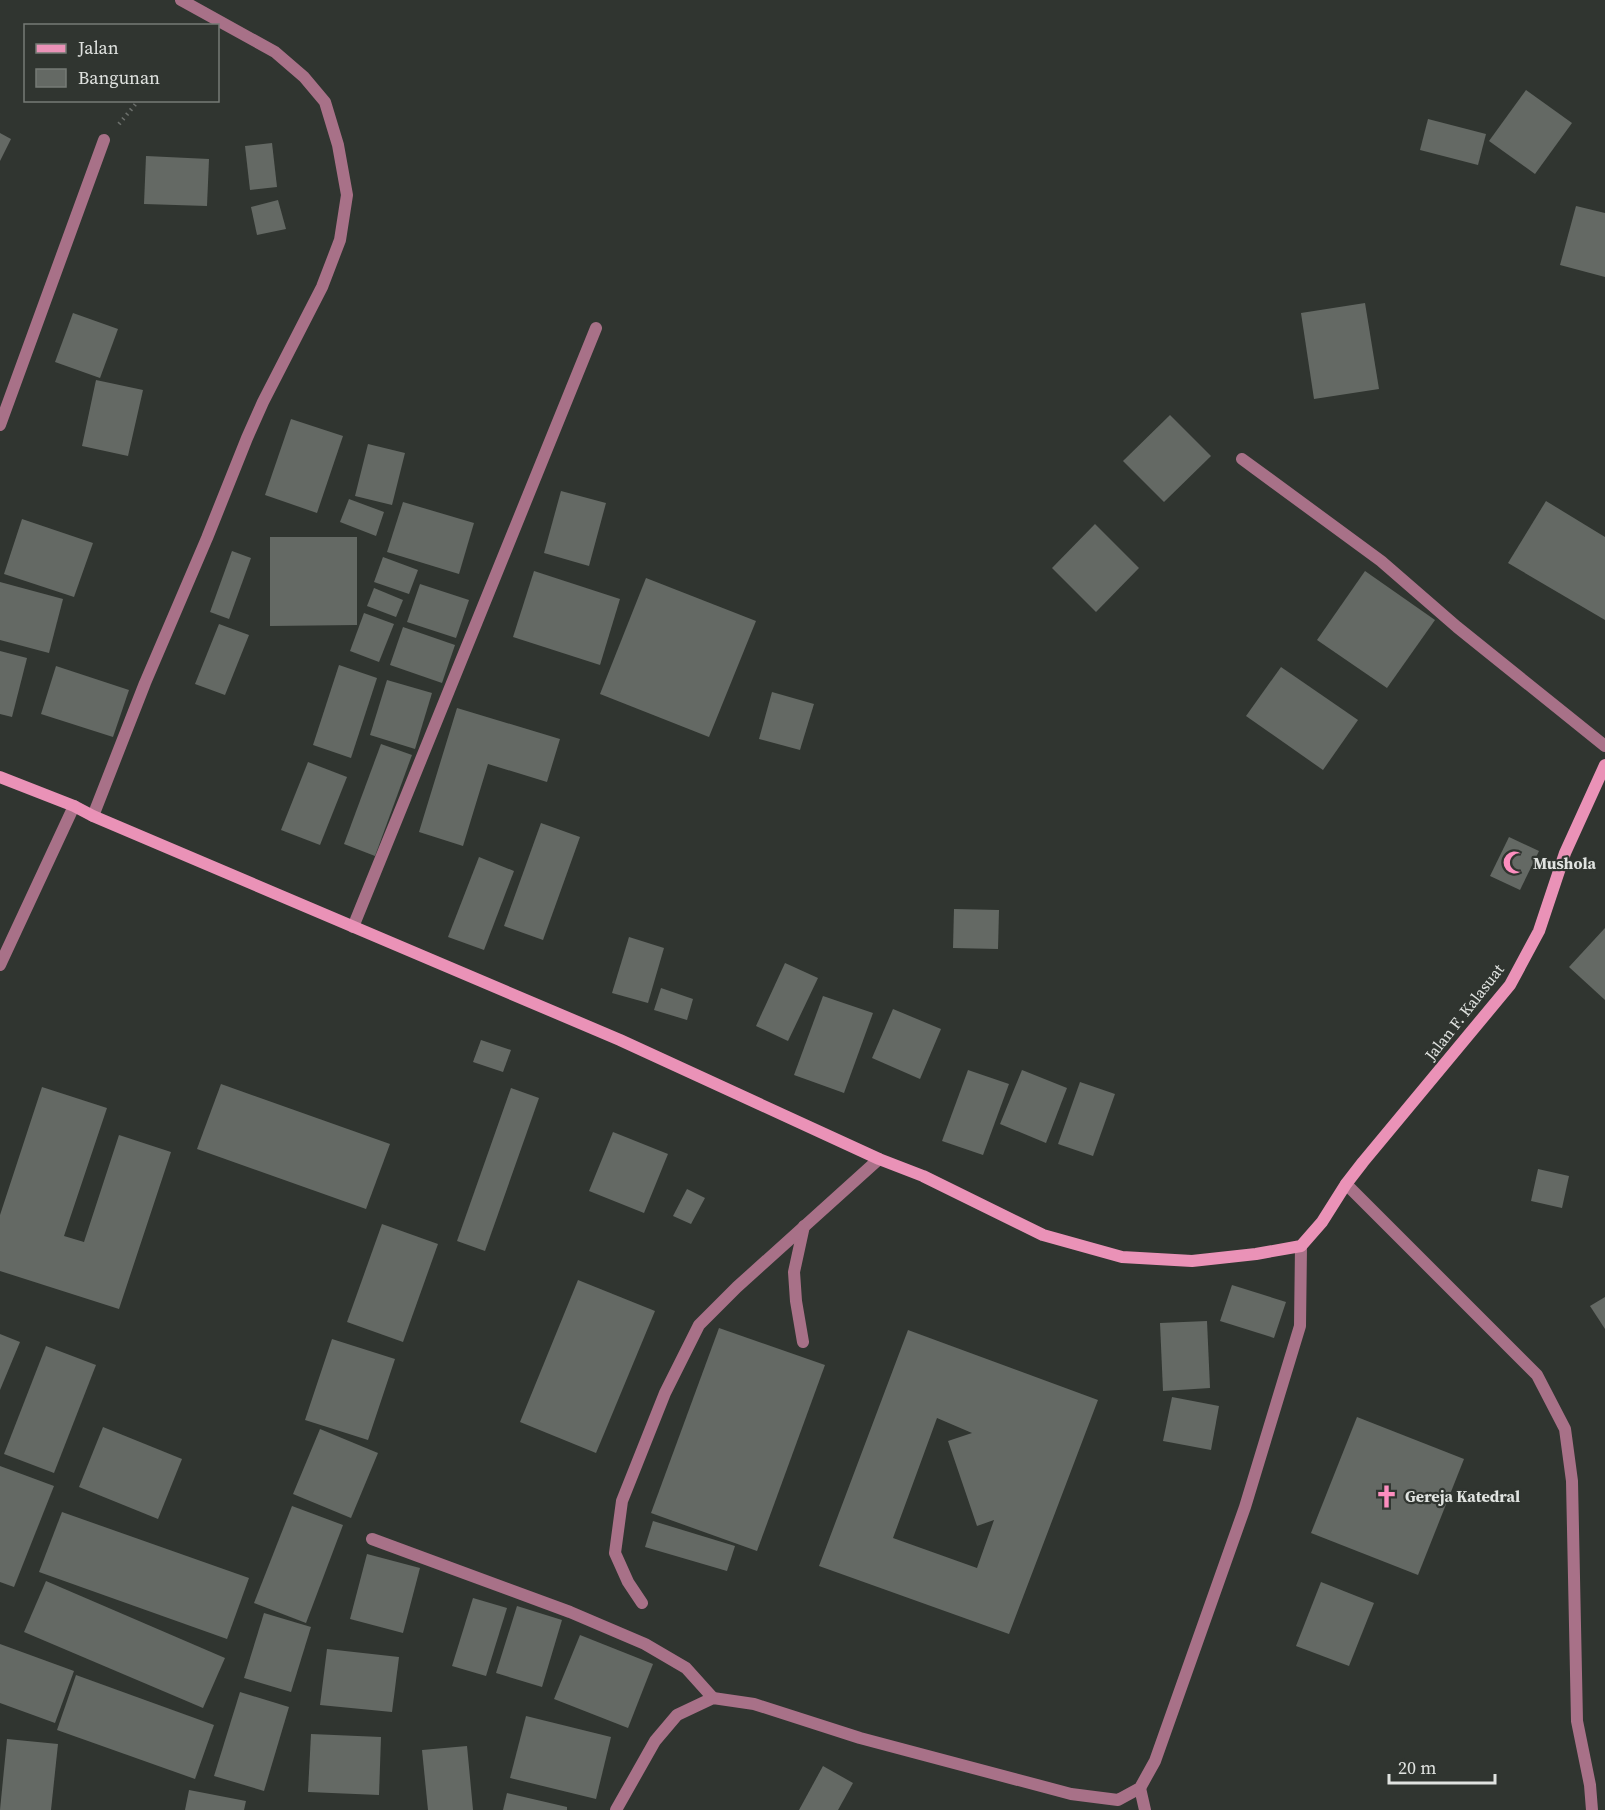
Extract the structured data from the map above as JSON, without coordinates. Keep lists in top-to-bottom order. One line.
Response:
{"streets":{"street":["Jalan F. Kalasuat"]},"places":{"mosque":["Mushola"],"church":["Gereja Katedral"]},"legend":["Jalan","Bangunan"],"scale_bar":"20 m"}
